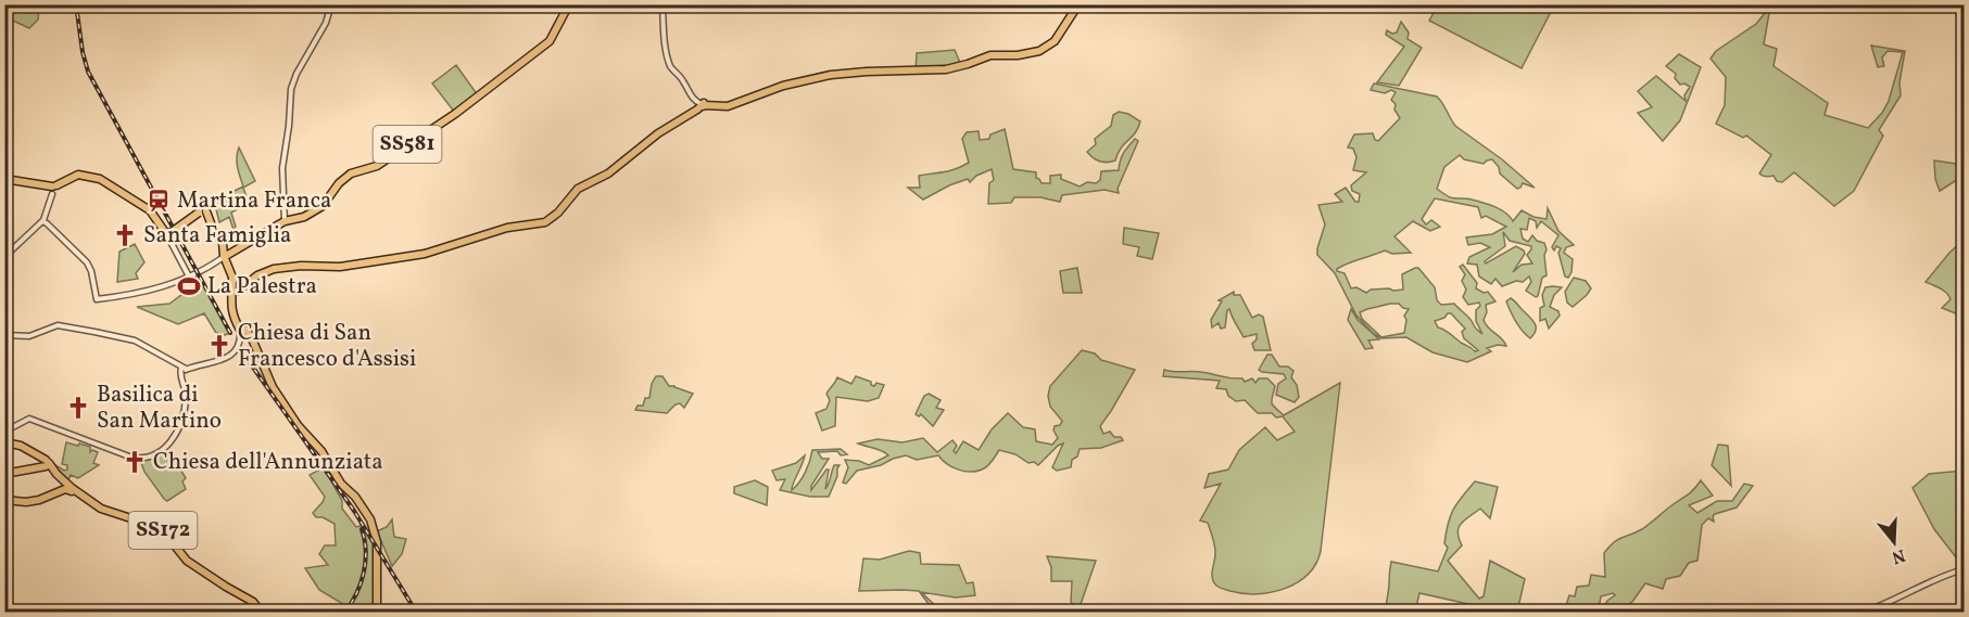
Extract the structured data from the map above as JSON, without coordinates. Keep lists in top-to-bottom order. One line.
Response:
{"streets":{"main road":["SS581","SS172"]},"places":{"station":["Martina Franca"],"church":["Santa Famiglia","Chiesa di San Francesco d'Assisi","Basilica di San Martino","Chiesa dell'Annunziata"],"sports":["La Palestra"]},"north":"bottom"}
